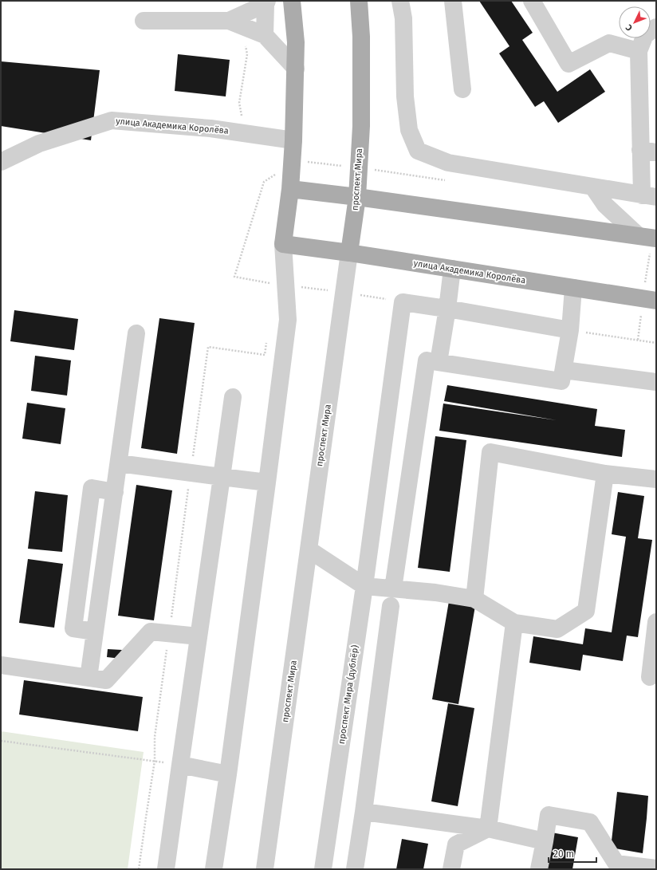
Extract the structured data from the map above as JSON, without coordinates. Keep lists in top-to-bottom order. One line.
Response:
{"streets":{"main road":["улица Академика Королёва","проспект Мира"],"street":["проспект Мира (дублёр)"]},"crossings":[["улица Академика Королёва","проспект Мира"]],"scale_bar":"20 m","north":"bottom left"}
